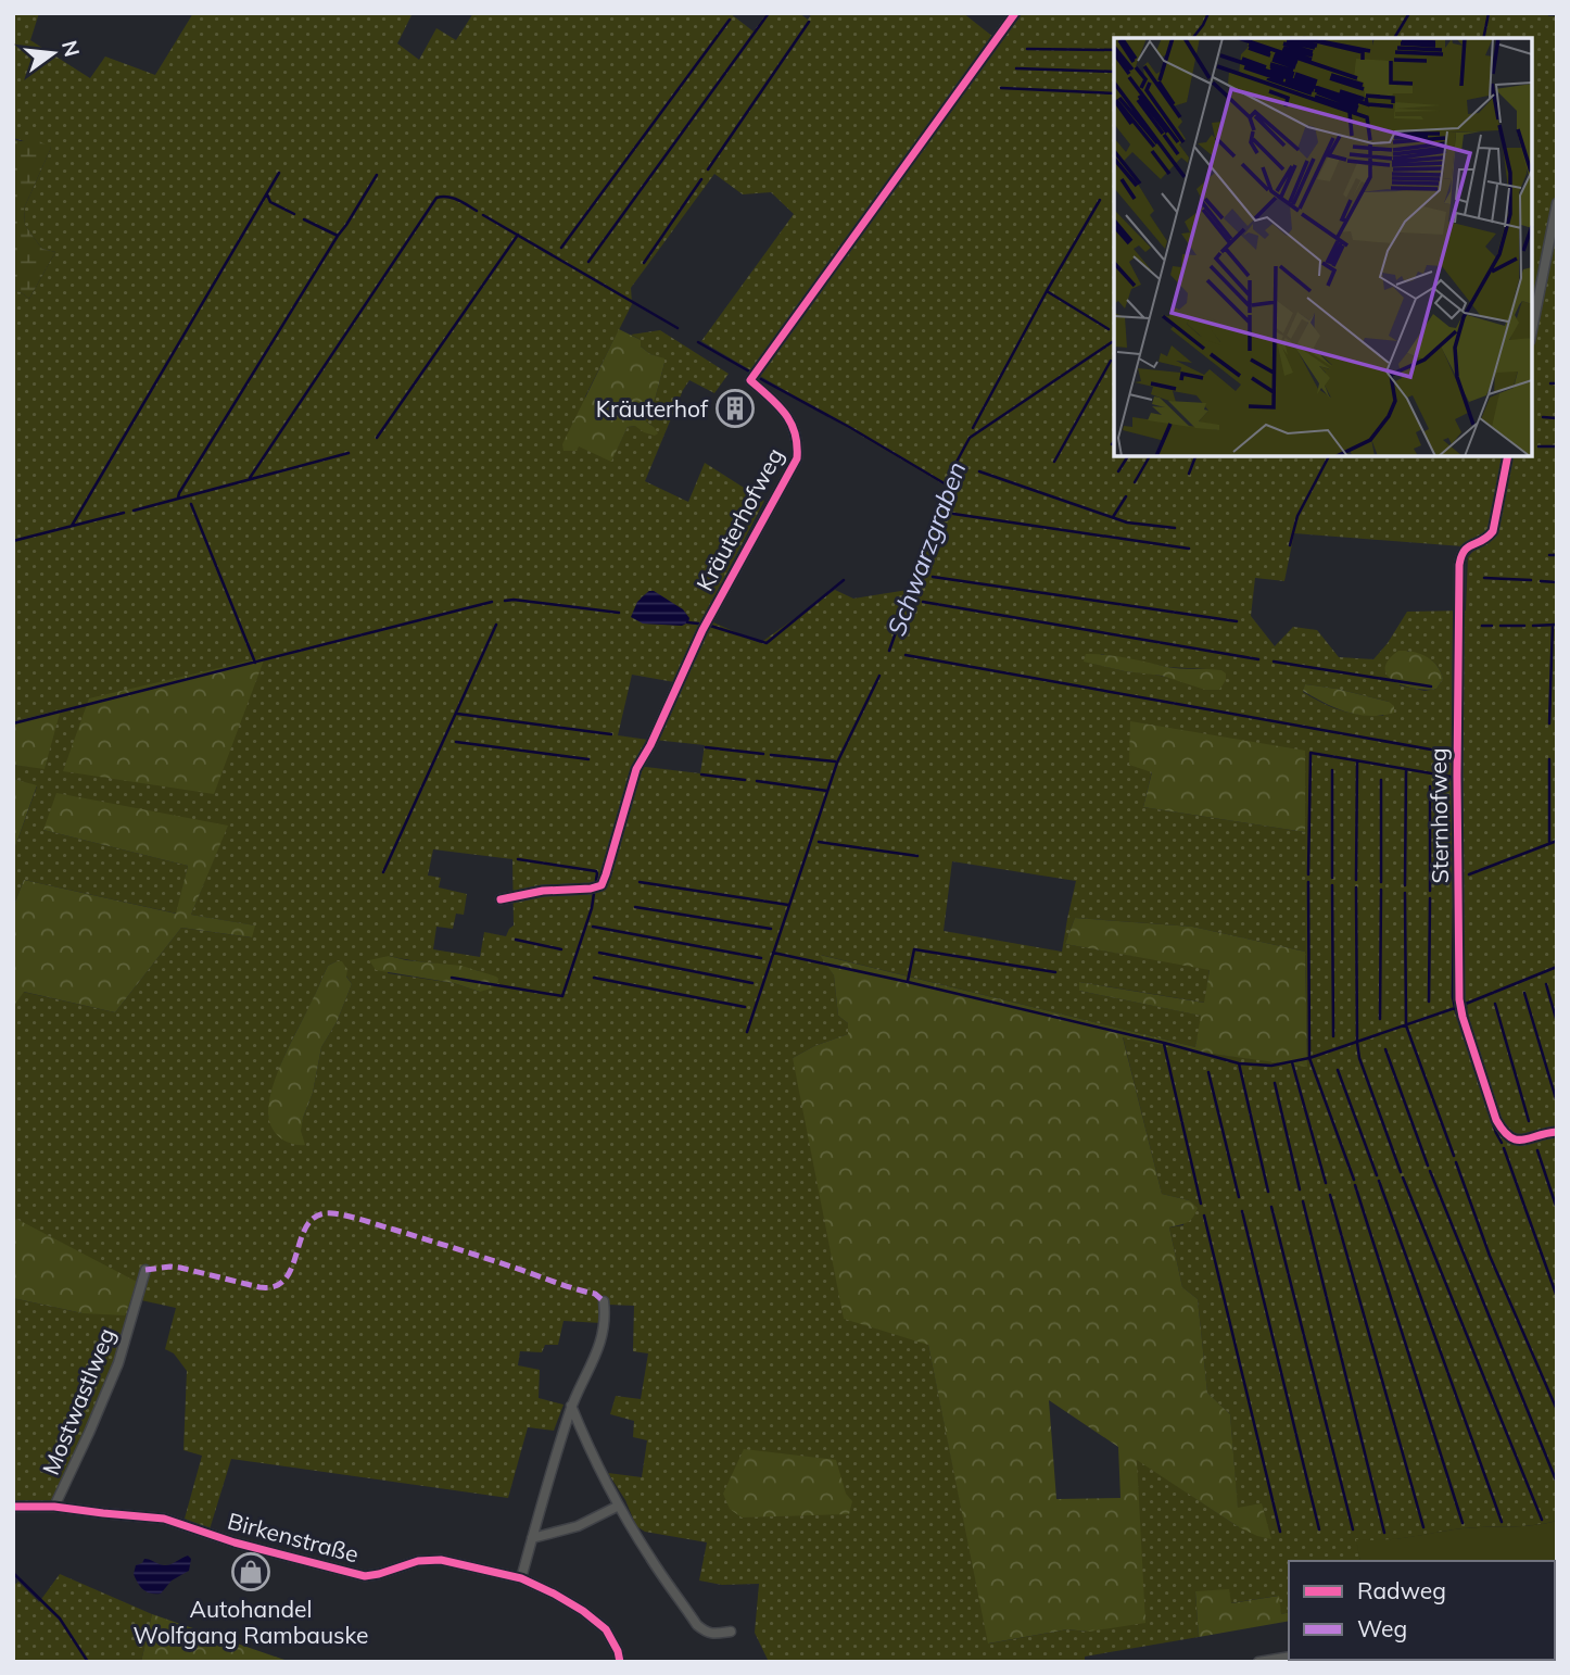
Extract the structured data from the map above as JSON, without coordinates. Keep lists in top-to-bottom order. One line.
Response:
{"streets":{"street":["Kräuterhofweg","Sternhofweg","Mostwastlweg","Birkenstraße"]},"crossings":[["Mostwastlweg","Birkenstraße"]],"water":["Schwarzgraben"],"places":{"building":["Kräuterhof"],"shop":["Autohandel Wolfgang Rambauske"]},"legend":["Radweg","Weg"],"north":"right"}
